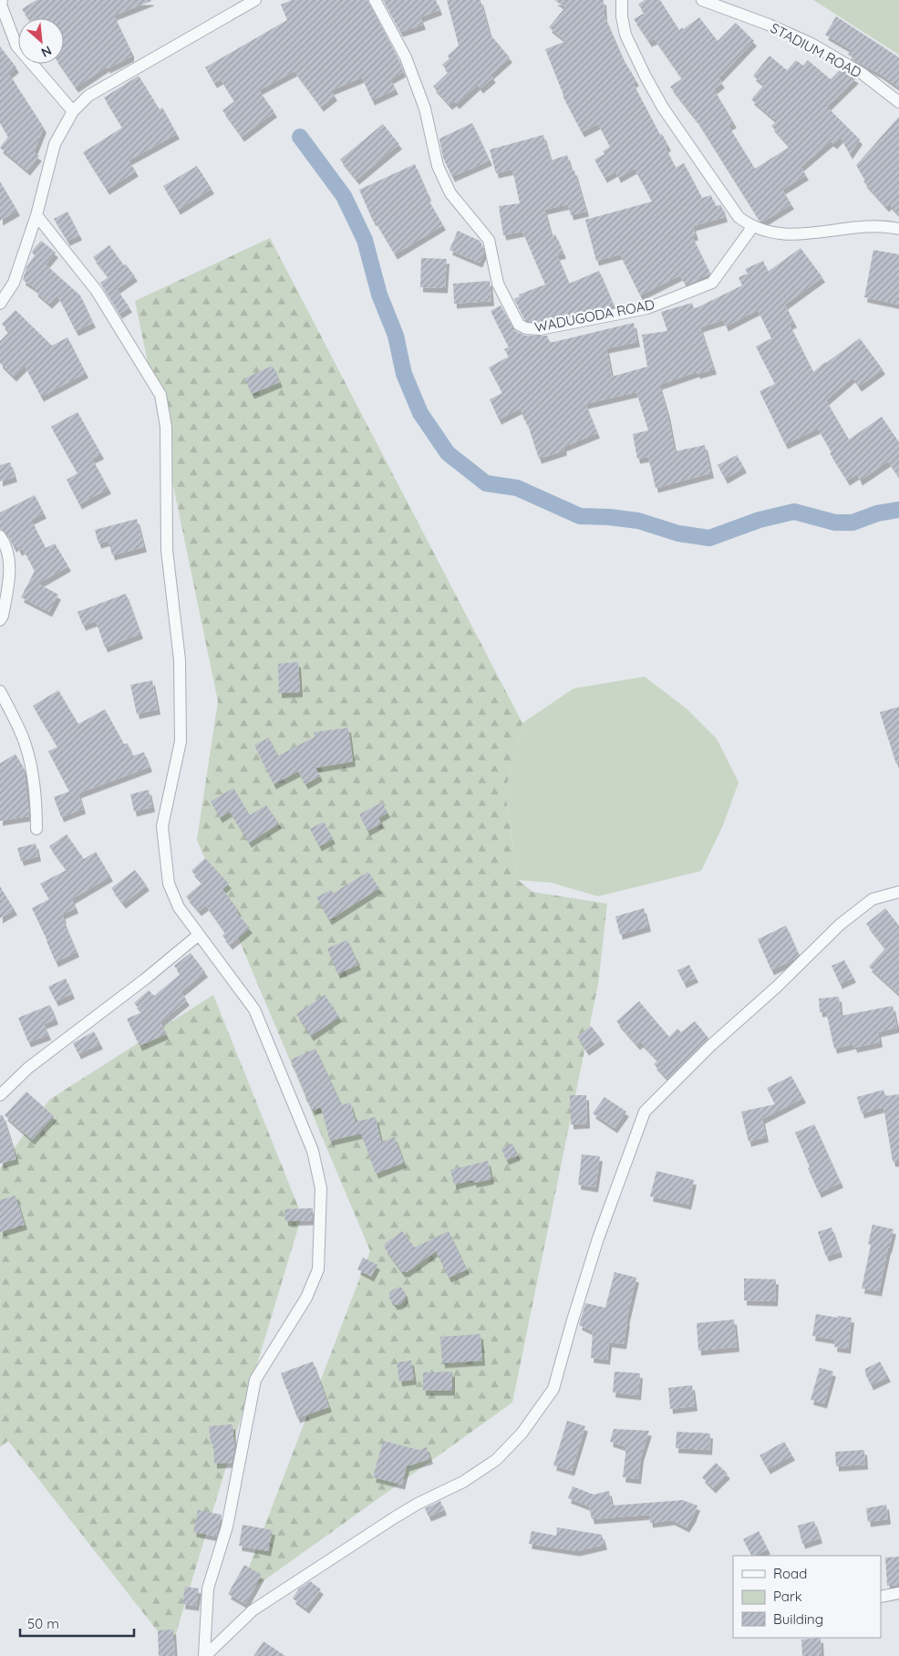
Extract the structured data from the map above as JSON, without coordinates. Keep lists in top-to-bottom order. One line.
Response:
{"streets":{"street":["STADIUM ROAD","WADUGODA ROAD"]},"legend":["Road","Park","Building"],"scale_bar":"50 m","north":"bottom right"}
